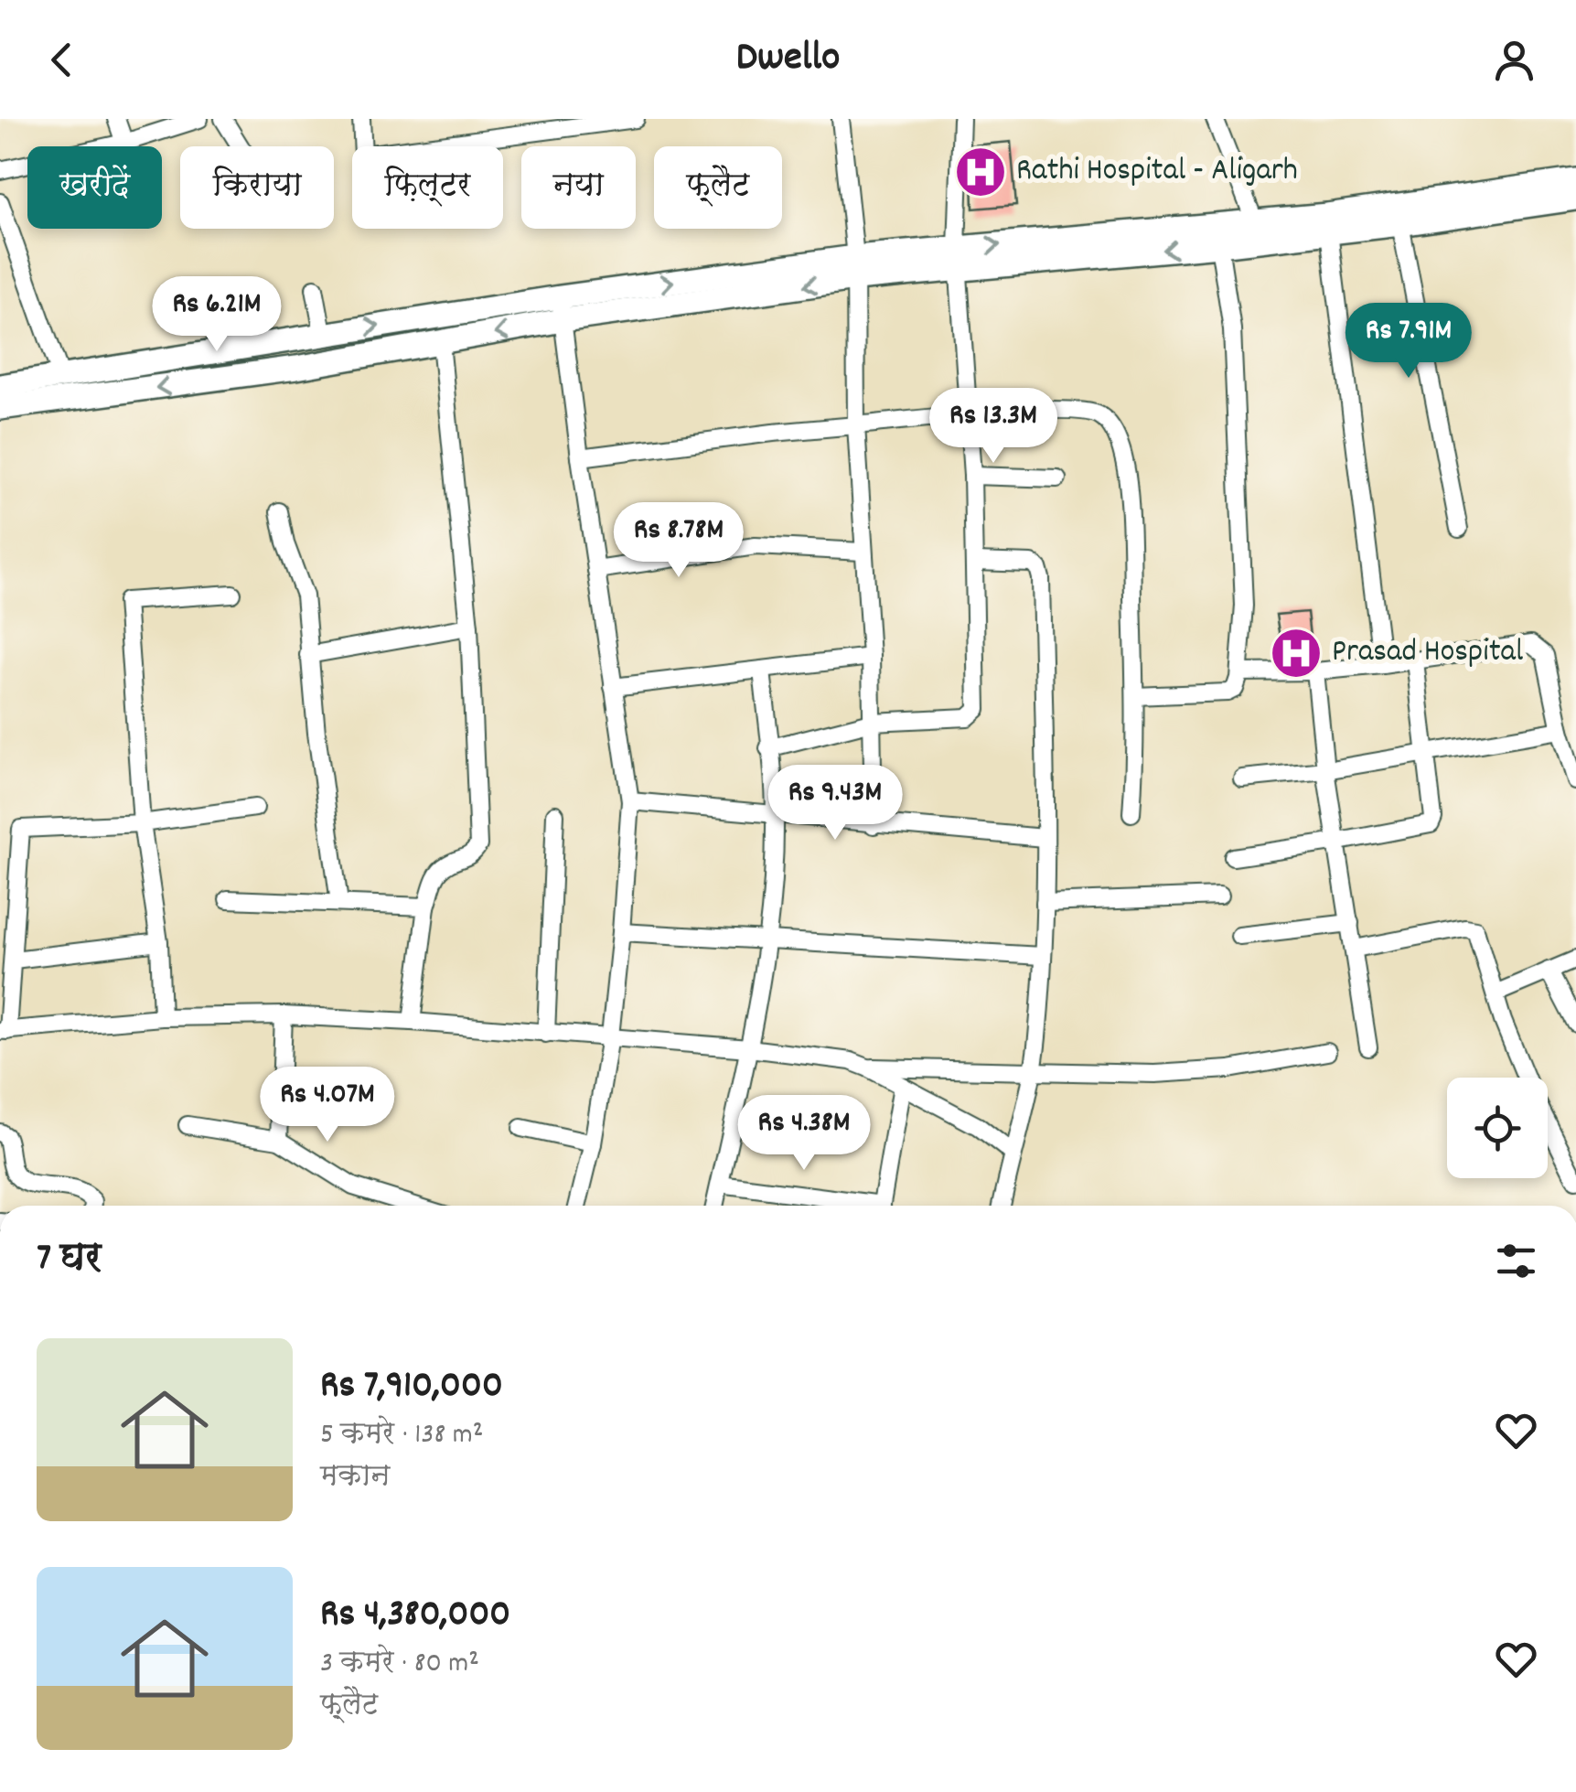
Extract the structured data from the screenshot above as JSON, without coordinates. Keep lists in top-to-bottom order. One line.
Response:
{"places":{"hospital":["Rathi Hospital - Aligarh","Prasad Hospital"]},"page":{"header":"Dwello","chip":["खरीदें","किराया","फ़िल्टर","नया","फ़्लैट"],"price":["Rs 6.21M","Rs 7.91M","Rs 13.3M","Rs 8.78M","Rs 9.43M","Rs 4.07M","Rs 4.38M"],"heading":"7 घर","list":[{"name":"Rs 7,910,000","note":"5 कमरे · 138 m² · मकान"},{"name":"Rs 4,380,000","note":"3 कमरे · 80 m² · फ़्लैट"}]}}
